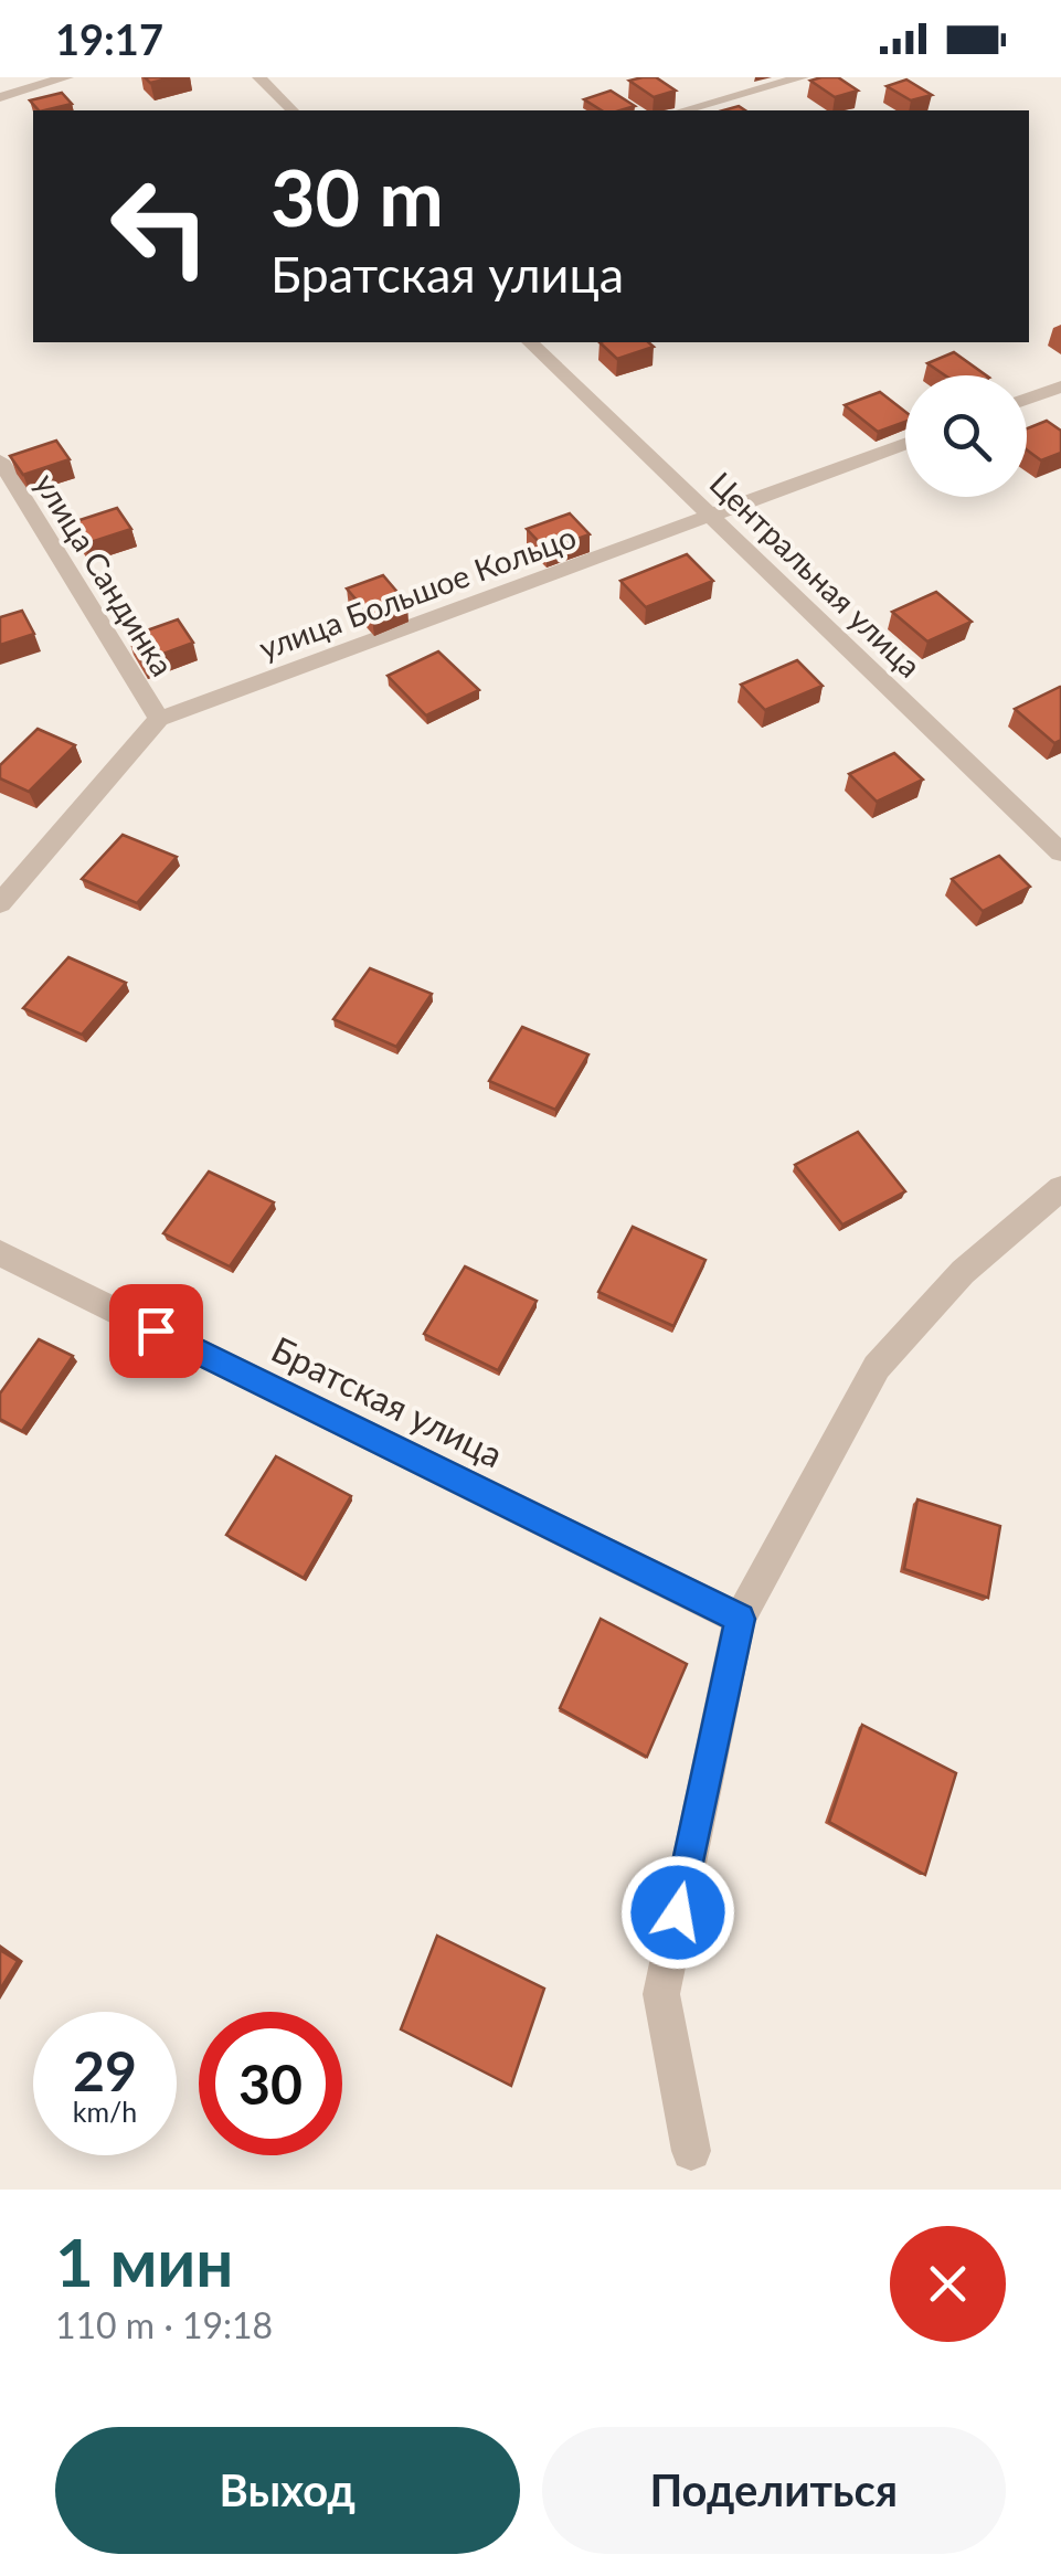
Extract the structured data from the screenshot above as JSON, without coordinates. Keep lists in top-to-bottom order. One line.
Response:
{"streets":{"street":["улица Сандинка","Центральная улица","улица Большое Кольцо","Братская улица"]},"crossings":[["улица Сандинка","улица Большое Кольцо"],["Центральная улица","улица Большое Кольцо"]],"page":{"status":"19:17","turn":["30 m","Братская улица"],"speed":"29 km/h","limit":"30","heading":["1 мин","110 m · 19:18"],"buttons":["Выход","Поделиться"]}}
